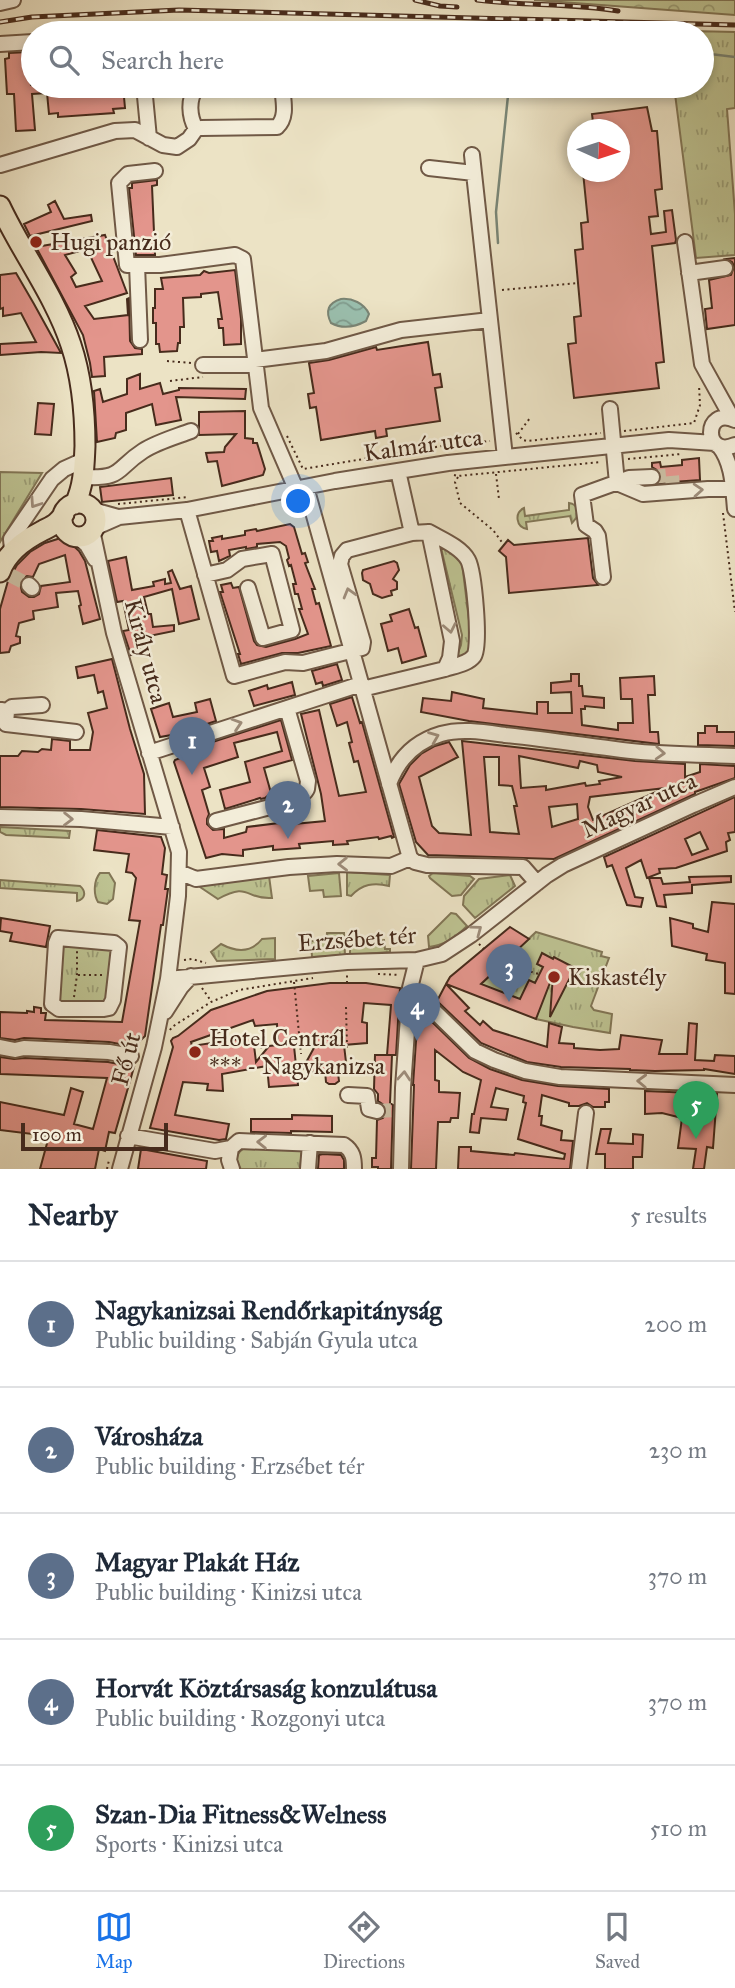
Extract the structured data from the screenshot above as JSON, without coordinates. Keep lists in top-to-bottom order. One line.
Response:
{"streets":{"main road":["Király utca"],"street":["Kalmár utca","Magyar utca","Erzsébet tér","Fő út"]},"crossings":[["Kalmár utca","Király utca"],["Király utca","Fő út"],["Magyar utca","Erzsébet tér"],["Erzsébet tér","Fő út"]],"places":["Hugi panzió","Kiskastély","Hotel Centrál *** - Nagykanizsa"],"scale_bar":"100 m","north":"right","page":{"search":"Search here","pins":["1","2","3","4","5"],"scale":"100 m","heading":["Nearby","5 results"],"list":[{"mark":"1","name":"Nagykanizsai Rendőrkapitányság","note":"Public building · Sabján Gyula utca","value":"200 m"},{"mark":"2","name":"Városháza","note":"Public building · Erzsébet tér","value":"230 m"},{"mark":"3","name":"Magyar Plakát Ház","note":"Public building · Kinizsi utca","value":"370 m"},{"mark":"4","name":"Horvát Köztársaság konzulátusa","note":"Public building · Rozgonyi utca","value":"370 m"},{"mark":"5","name":"Szan-Dia Fitness&Welness","note":"Sports · Kinizsi utca","value":"510 m"}],"nav":["Map","Directions","Saved"]}}
